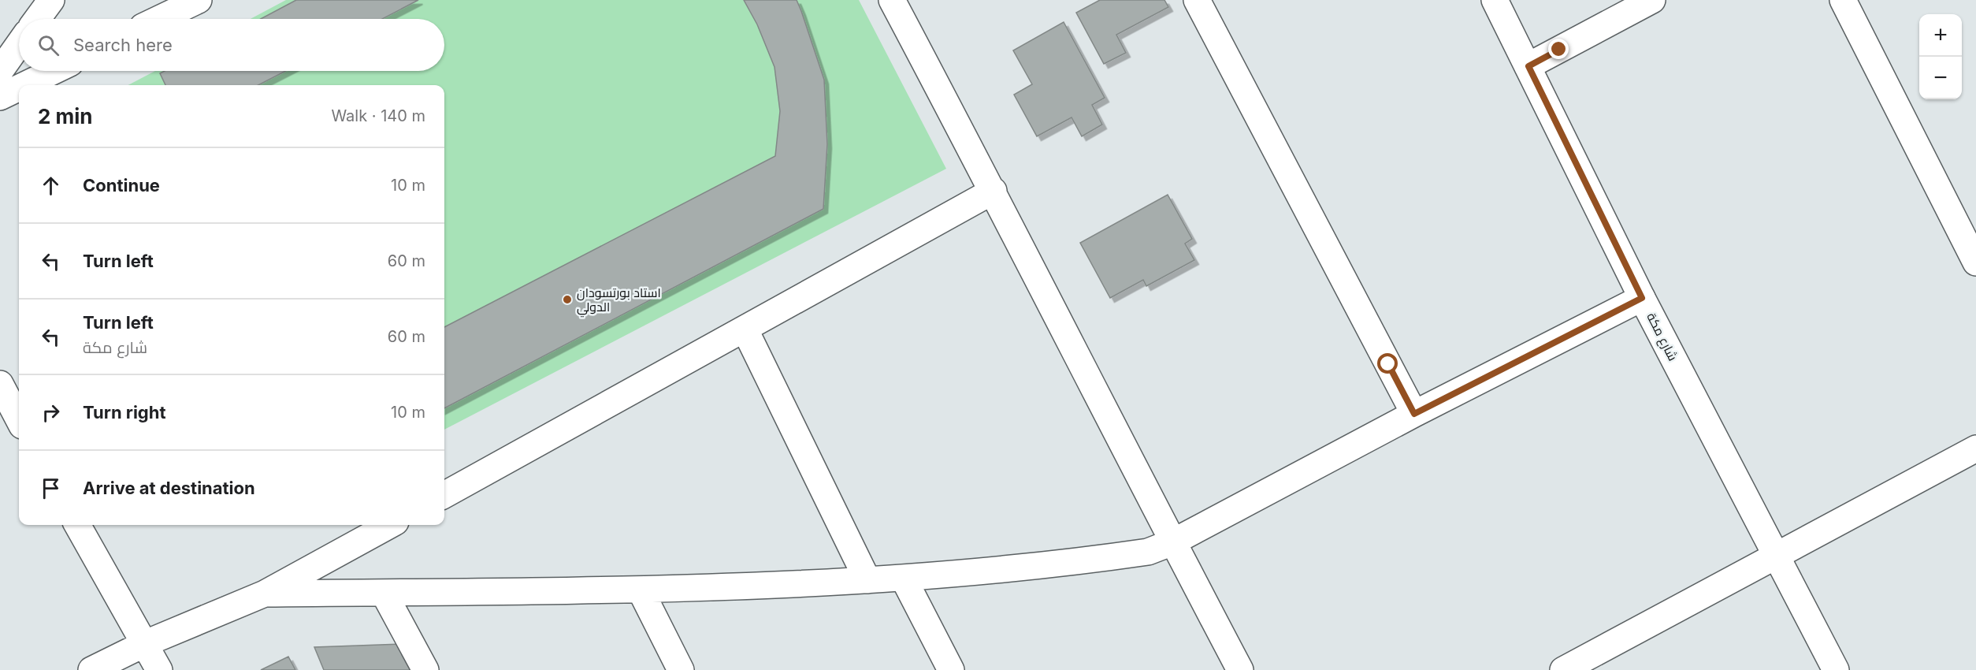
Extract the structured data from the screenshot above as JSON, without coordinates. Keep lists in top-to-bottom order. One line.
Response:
{"streets":{"street":["شارع مكة"]},"places":["استاد بورتسودان الدولي"],"page":{"map_buttons":["+","−"],"search":"Search here","heading":["2 min","Walk · 140 m"],"list":[["Continue","10 m"],["Turn left","60 m"],["Turn left","شارع مكة","60 m"],["Turn right","10 m"],"Arrive at destination"]}}
